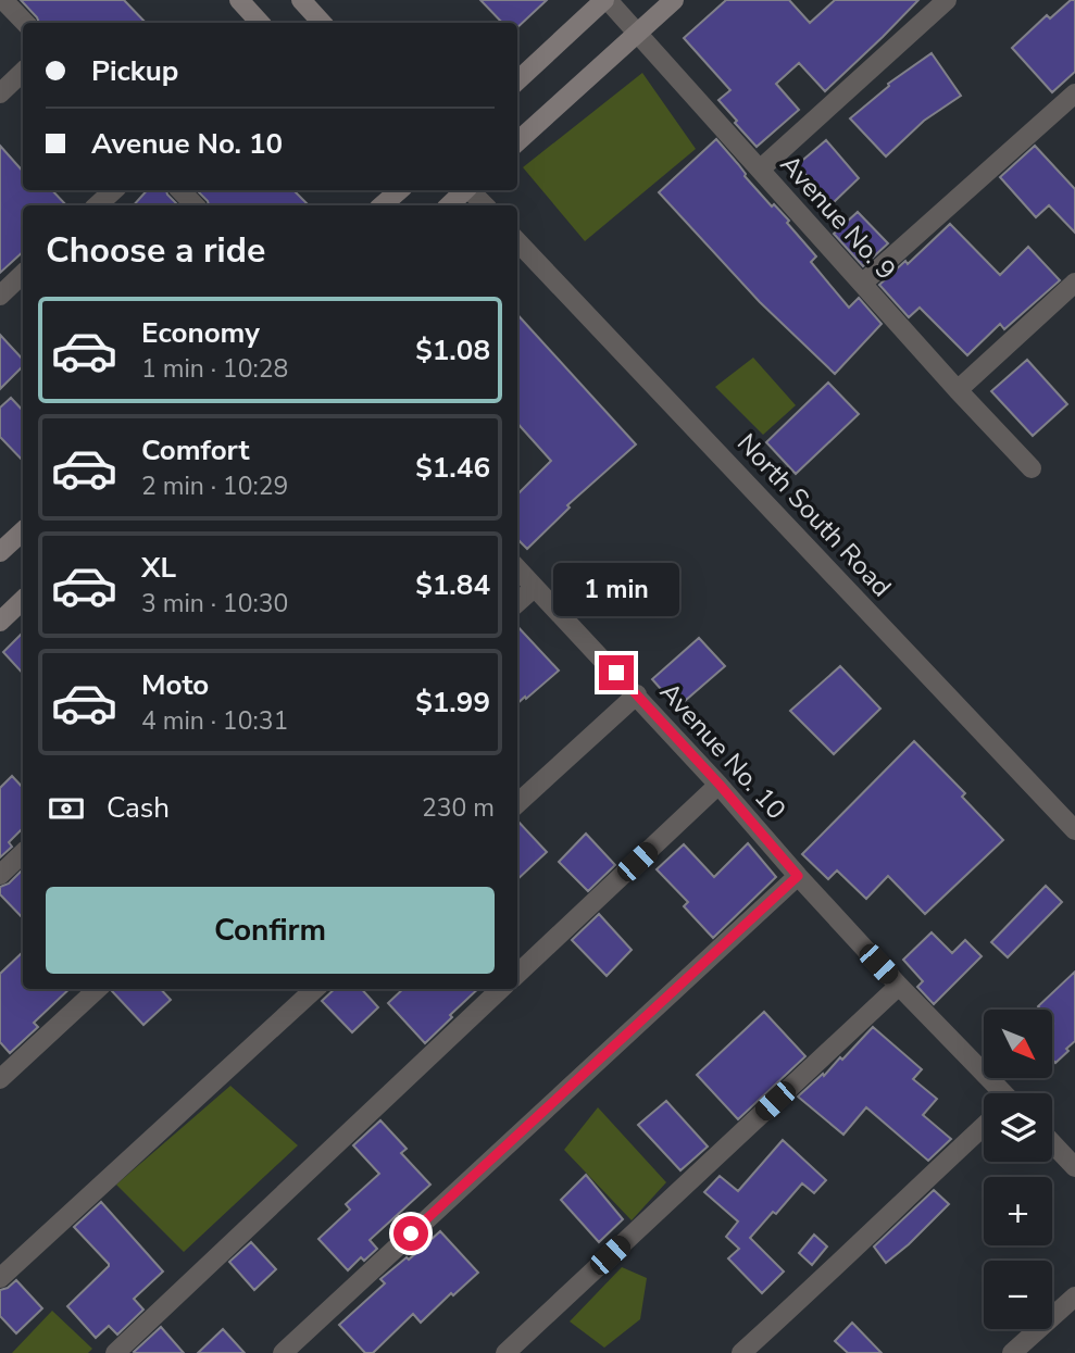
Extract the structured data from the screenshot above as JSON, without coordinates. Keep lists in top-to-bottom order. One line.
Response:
{"streets":{"street":["Avenue No. 9","North South Road","Avenue No. 10"]},"north":"bottom right","page":{"banner":["Pickup","Avenue No. 10"],"heading":"Choose a ride","list":[{"name":"Economy","note":"1 min · 10:28","value":"$1.08"},{"name":"Comfort","note":"2 min · 10:29","value":"$1.46"},{"name":"XL","note":"3 min · 10:30","value":"$1.84"},{"name":"Moto","note":"4 min · 10:31","value":"$1.99"}],"bubble":"1 min","pay":["Cash","230 m"],"buttons":"Confirm","map_buttons":["+","−"]}}
